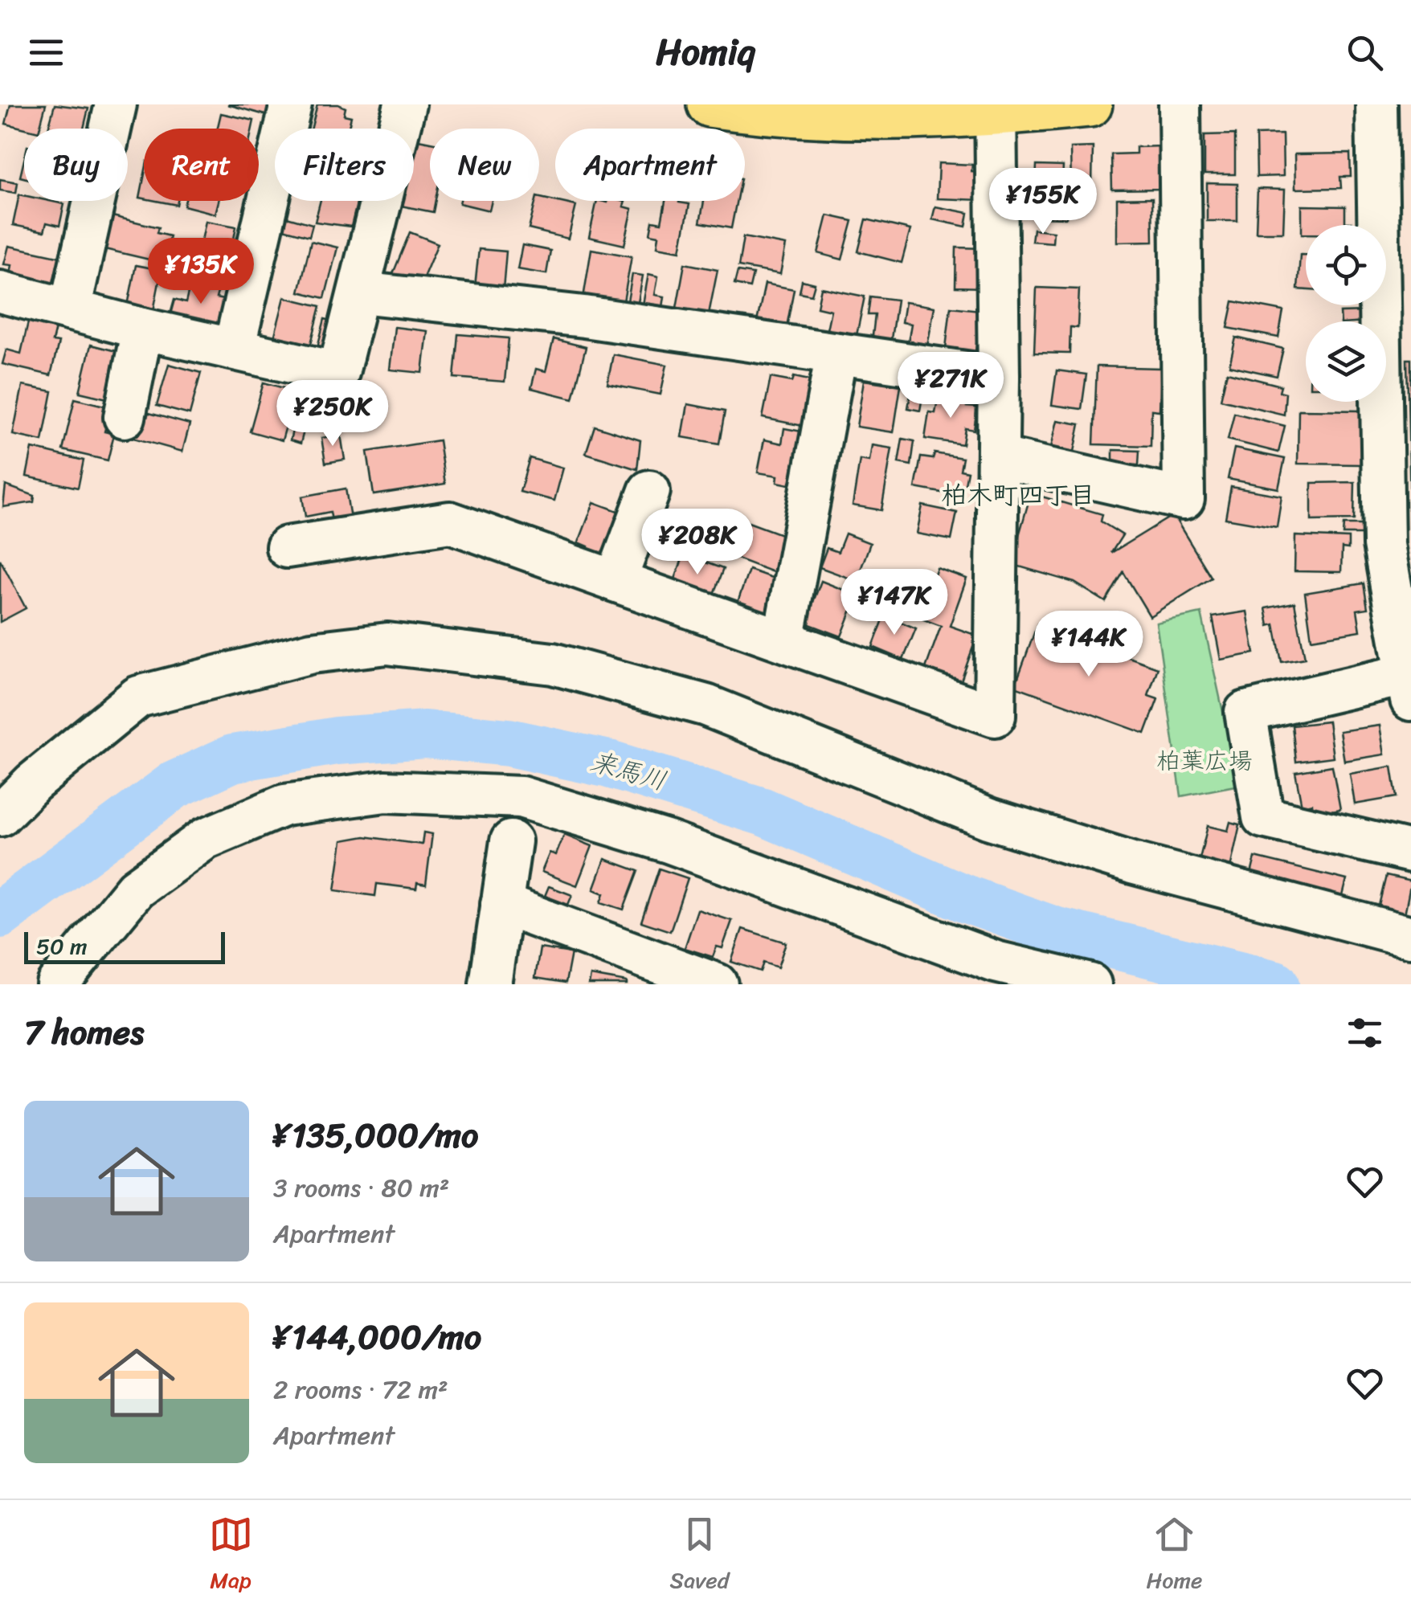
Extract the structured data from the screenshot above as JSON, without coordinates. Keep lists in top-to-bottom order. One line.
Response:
{"districts":["柏木町四丁目"],"water":["来馬川"],"parks":["柏葉広場"],"scale_bar":"50 m","page":{"header":"Homiq","chip":["Buy","Rent","Filters","New","Apartment"],"price":["¥155K","¥135K","¥271K","¥250K","¥208K","¥147K","¥144K"],"scale":"50 m","heading":"7 homes","list":[{"name":"¥135,000/mo","note":"3 rooms · 80 m² · Apartment"},{"name":"¥144,000/mo","note":"2 rooms · 72 m² · Apartment"}],"tabs":["Map","Saved","Home"]}}
